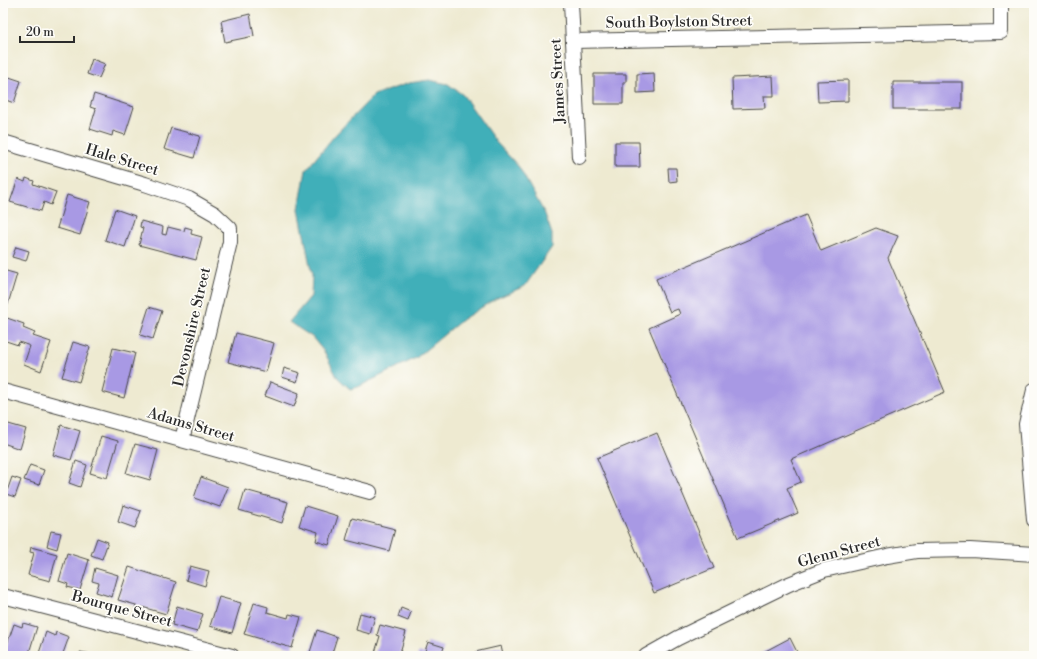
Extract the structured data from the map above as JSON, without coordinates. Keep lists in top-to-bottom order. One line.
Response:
{"streets":{"street":["South Boylston Street","James Street","Hale Street","Devonshire Street","Adams Street","Glenn Street","Bourque Street"]},"crossings":[["South Boylston Street","James Street"],["Hale Street","Devonshire Street"],["Devonshire Street","Adams Street"]],"scale_bar":"20 m"}
